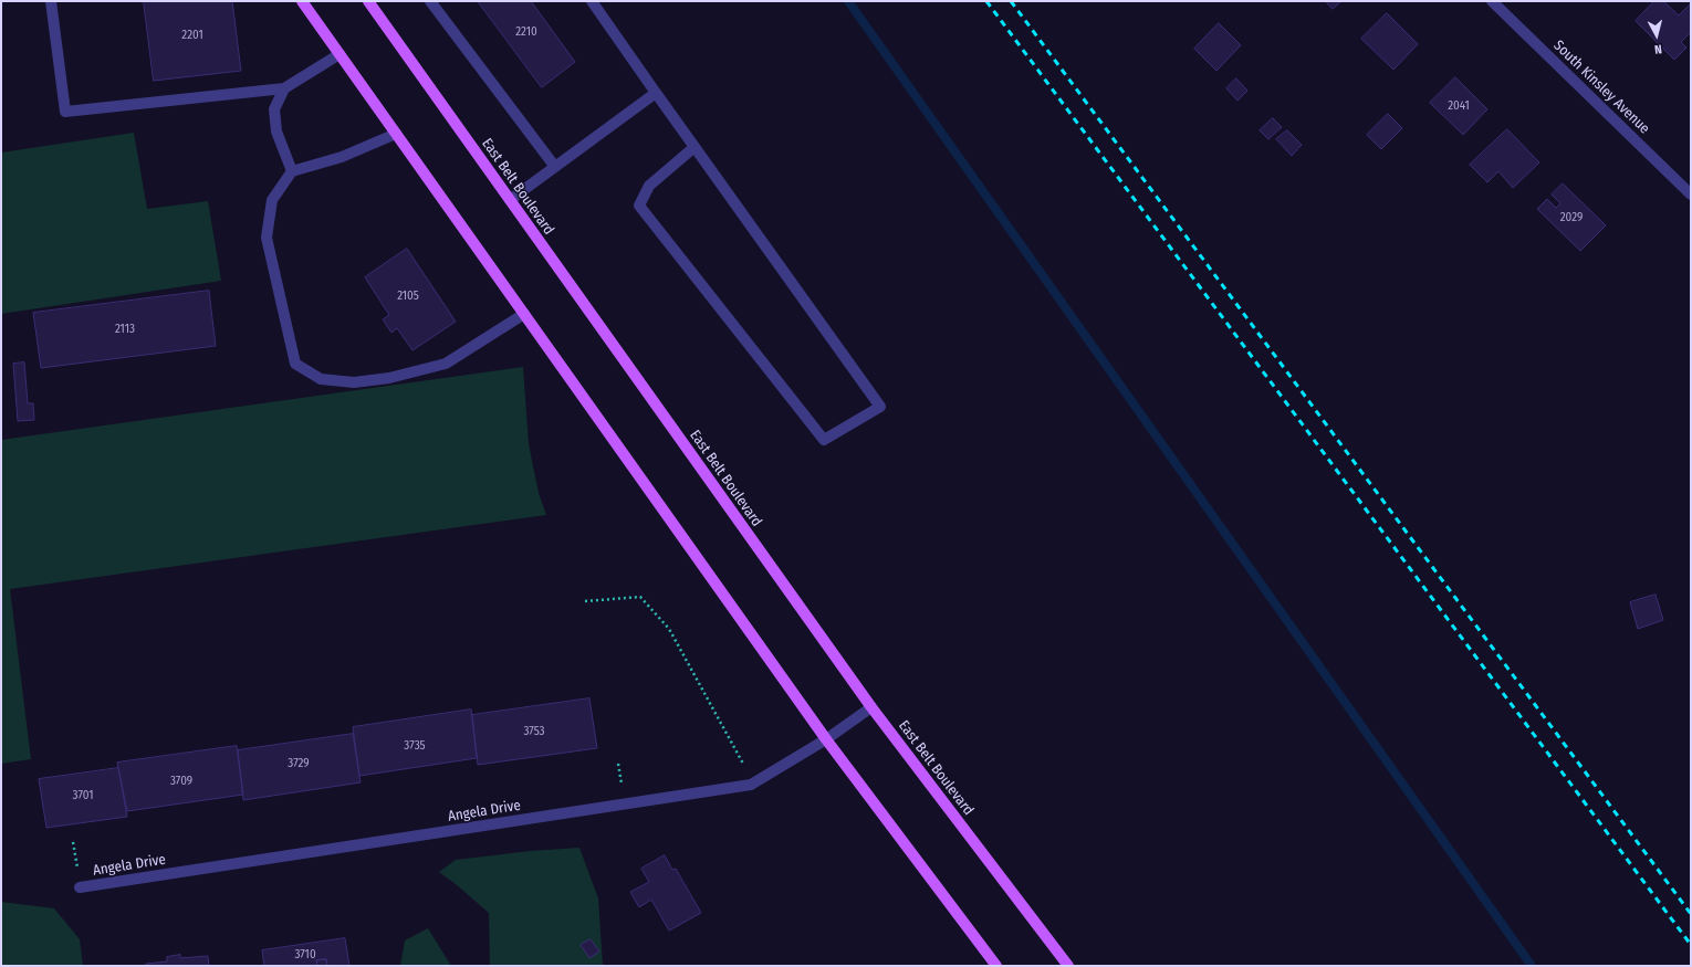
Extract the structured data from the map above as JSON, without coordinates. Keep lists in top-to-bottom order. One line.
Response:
{"streets":{"main road":["East Belt Boulevard"],"street":["South Kinsley Avenue","Angela Drive"]},"crossings":[["East Belt Boulevard","Angela Drive"]],"house_numbers":["2210","2201","2041","2029","2105","2113","3753","3735","3729","3709","3701","3710"],"north":"bottom"}
